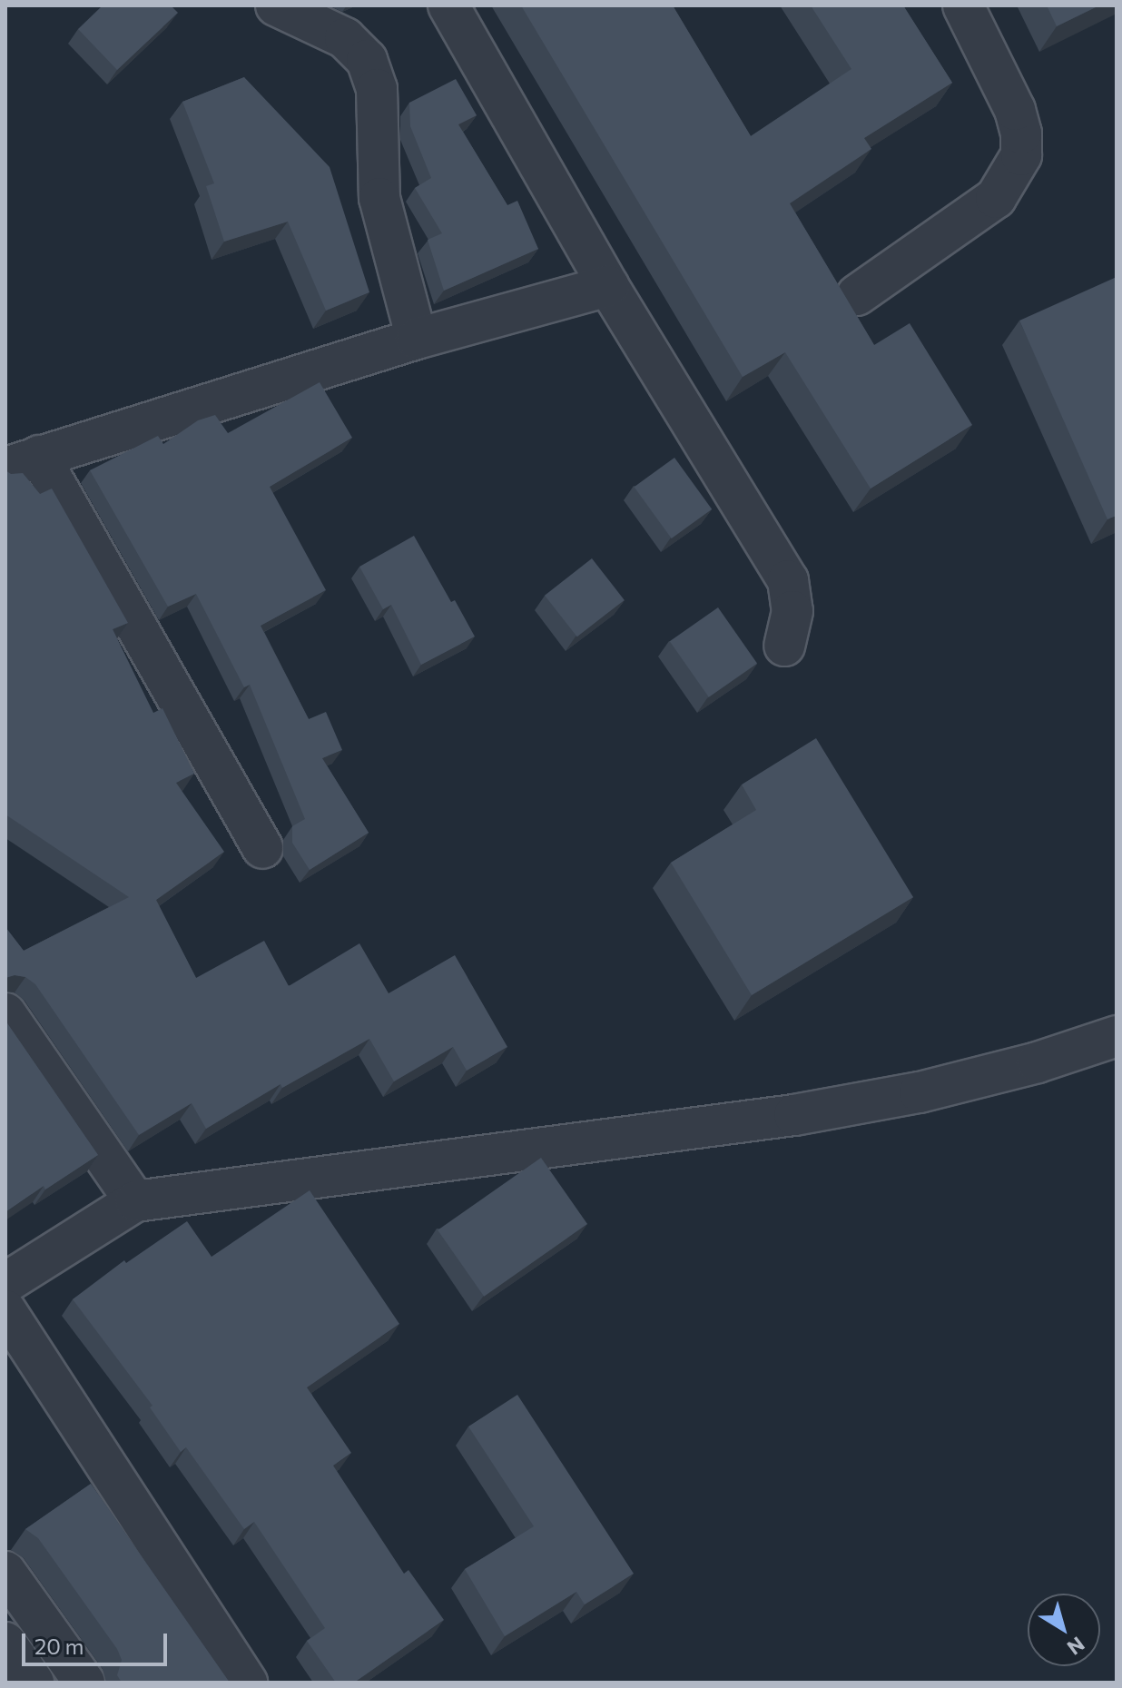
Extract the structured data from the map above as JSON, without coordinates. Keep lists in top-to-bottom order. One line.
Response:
{"scale_bar":"20 m","north":"bottom right"}
